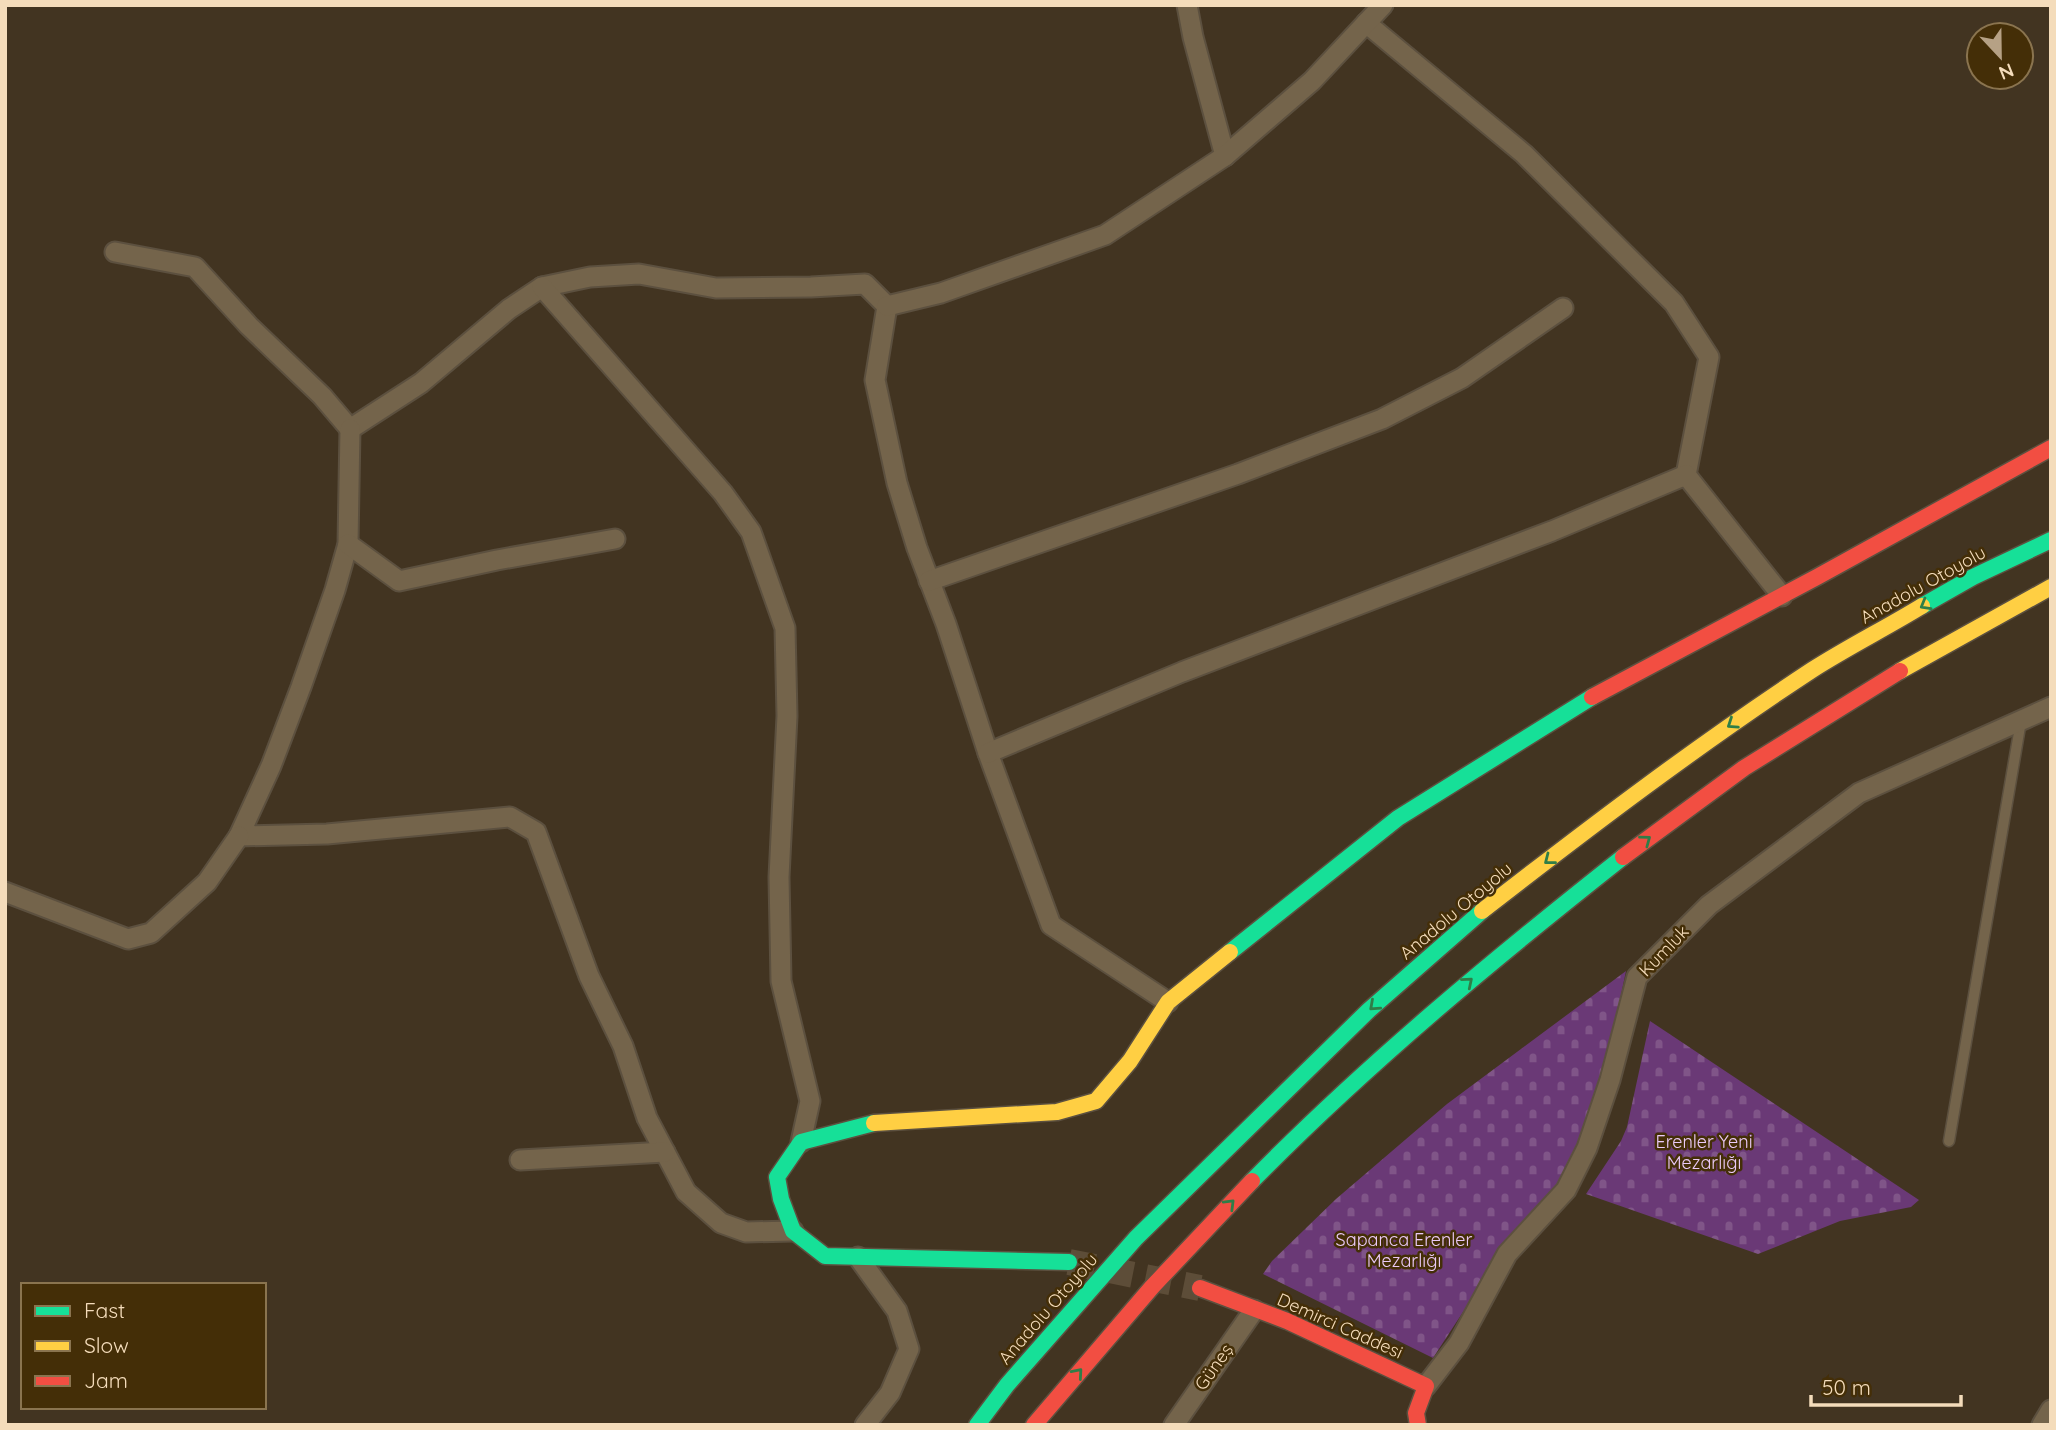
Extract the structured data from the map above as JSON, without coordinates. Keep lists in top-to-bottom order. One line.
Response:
{"streets":{"main road":["Anadolu Otoyolu","Demirci Caddesi"],"street":["Kumluk","Güneş"]},"crossings":[["Kumluk","Demirci Caddesi"],["Demirci Caddesi","Güneş"]],"parks":["Erenler Yeni Mezarlığı","Sapanca Erenler Mezarlığı"],"legend":["Fast","Slow","Jam"],"scale_bar":"50 m","north":"bottom"}
